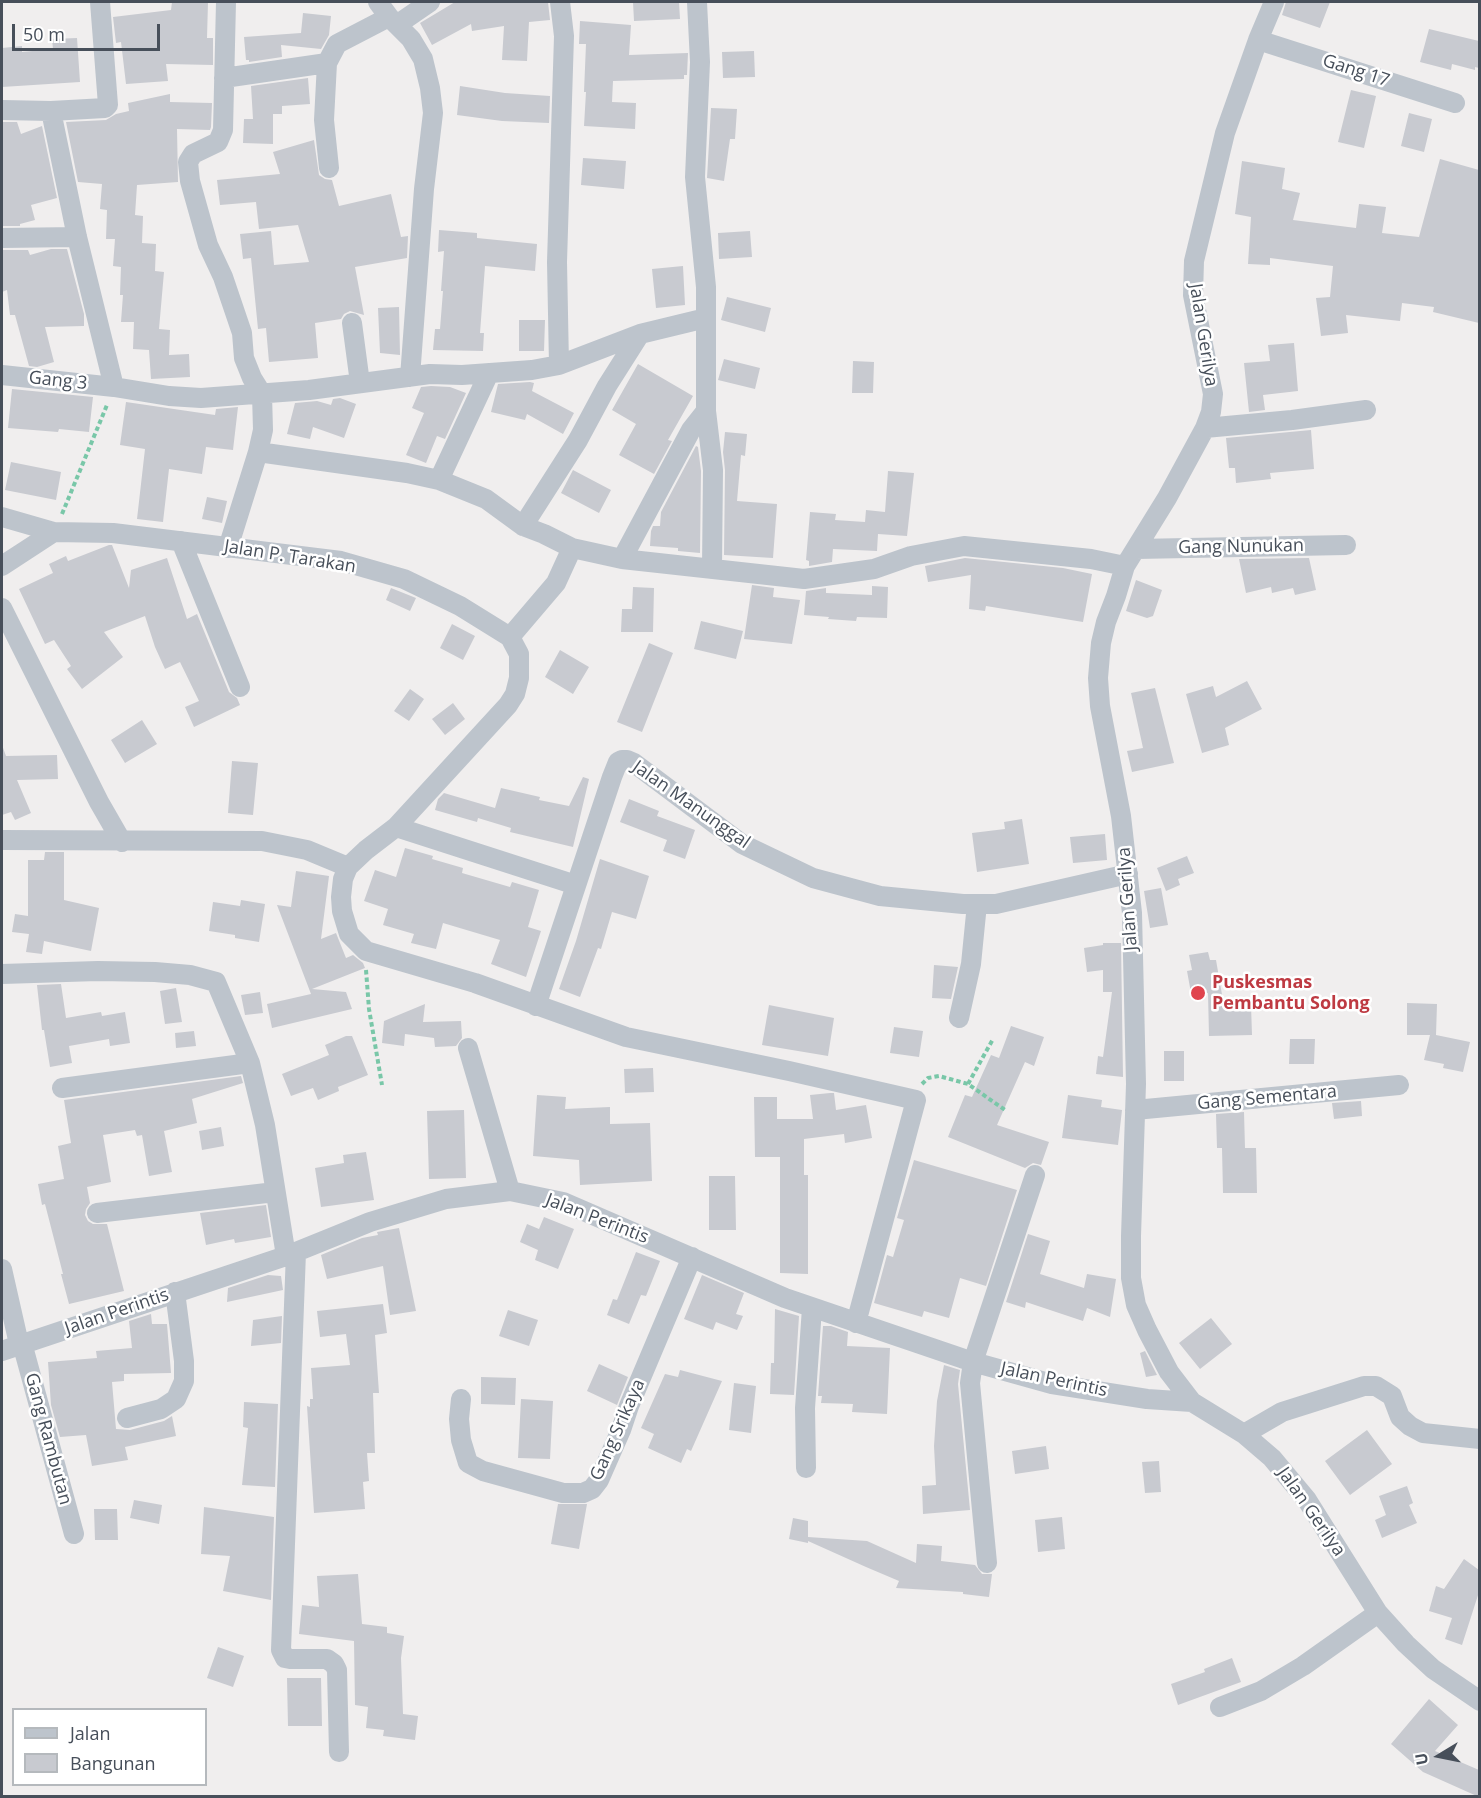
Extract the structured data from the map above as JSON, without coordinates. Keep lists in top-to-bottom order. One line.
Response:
{"streets":{"street":["Gang 17","Jalan Gerilya","Gang 3","Gang Nunukan","Jalan P. Tarakan","Jalan Manunggal","Gang Sementara","Jalan Perintis","Gang Srikaya","Gang Rambutan"]},"crossings":[["Gang 17","Jalan Gerilya"],["Jalan Gerilya","Gang Nunukan"],["Jalan Gerilya","Jalan Manunggal"],["Jalan Gerilya","Gang Sementara"],["Jalan Gerilya","Jalan Perintis"],["Jalan Perintis","Gang Srikaya"],["Jalan Perintis","Gang Rambutan"]],"places":["Puskesmas Pembantu Solong"],"legend":["Jalan","Bangunan"],"scale_bar":"50 m","north":"left"}
